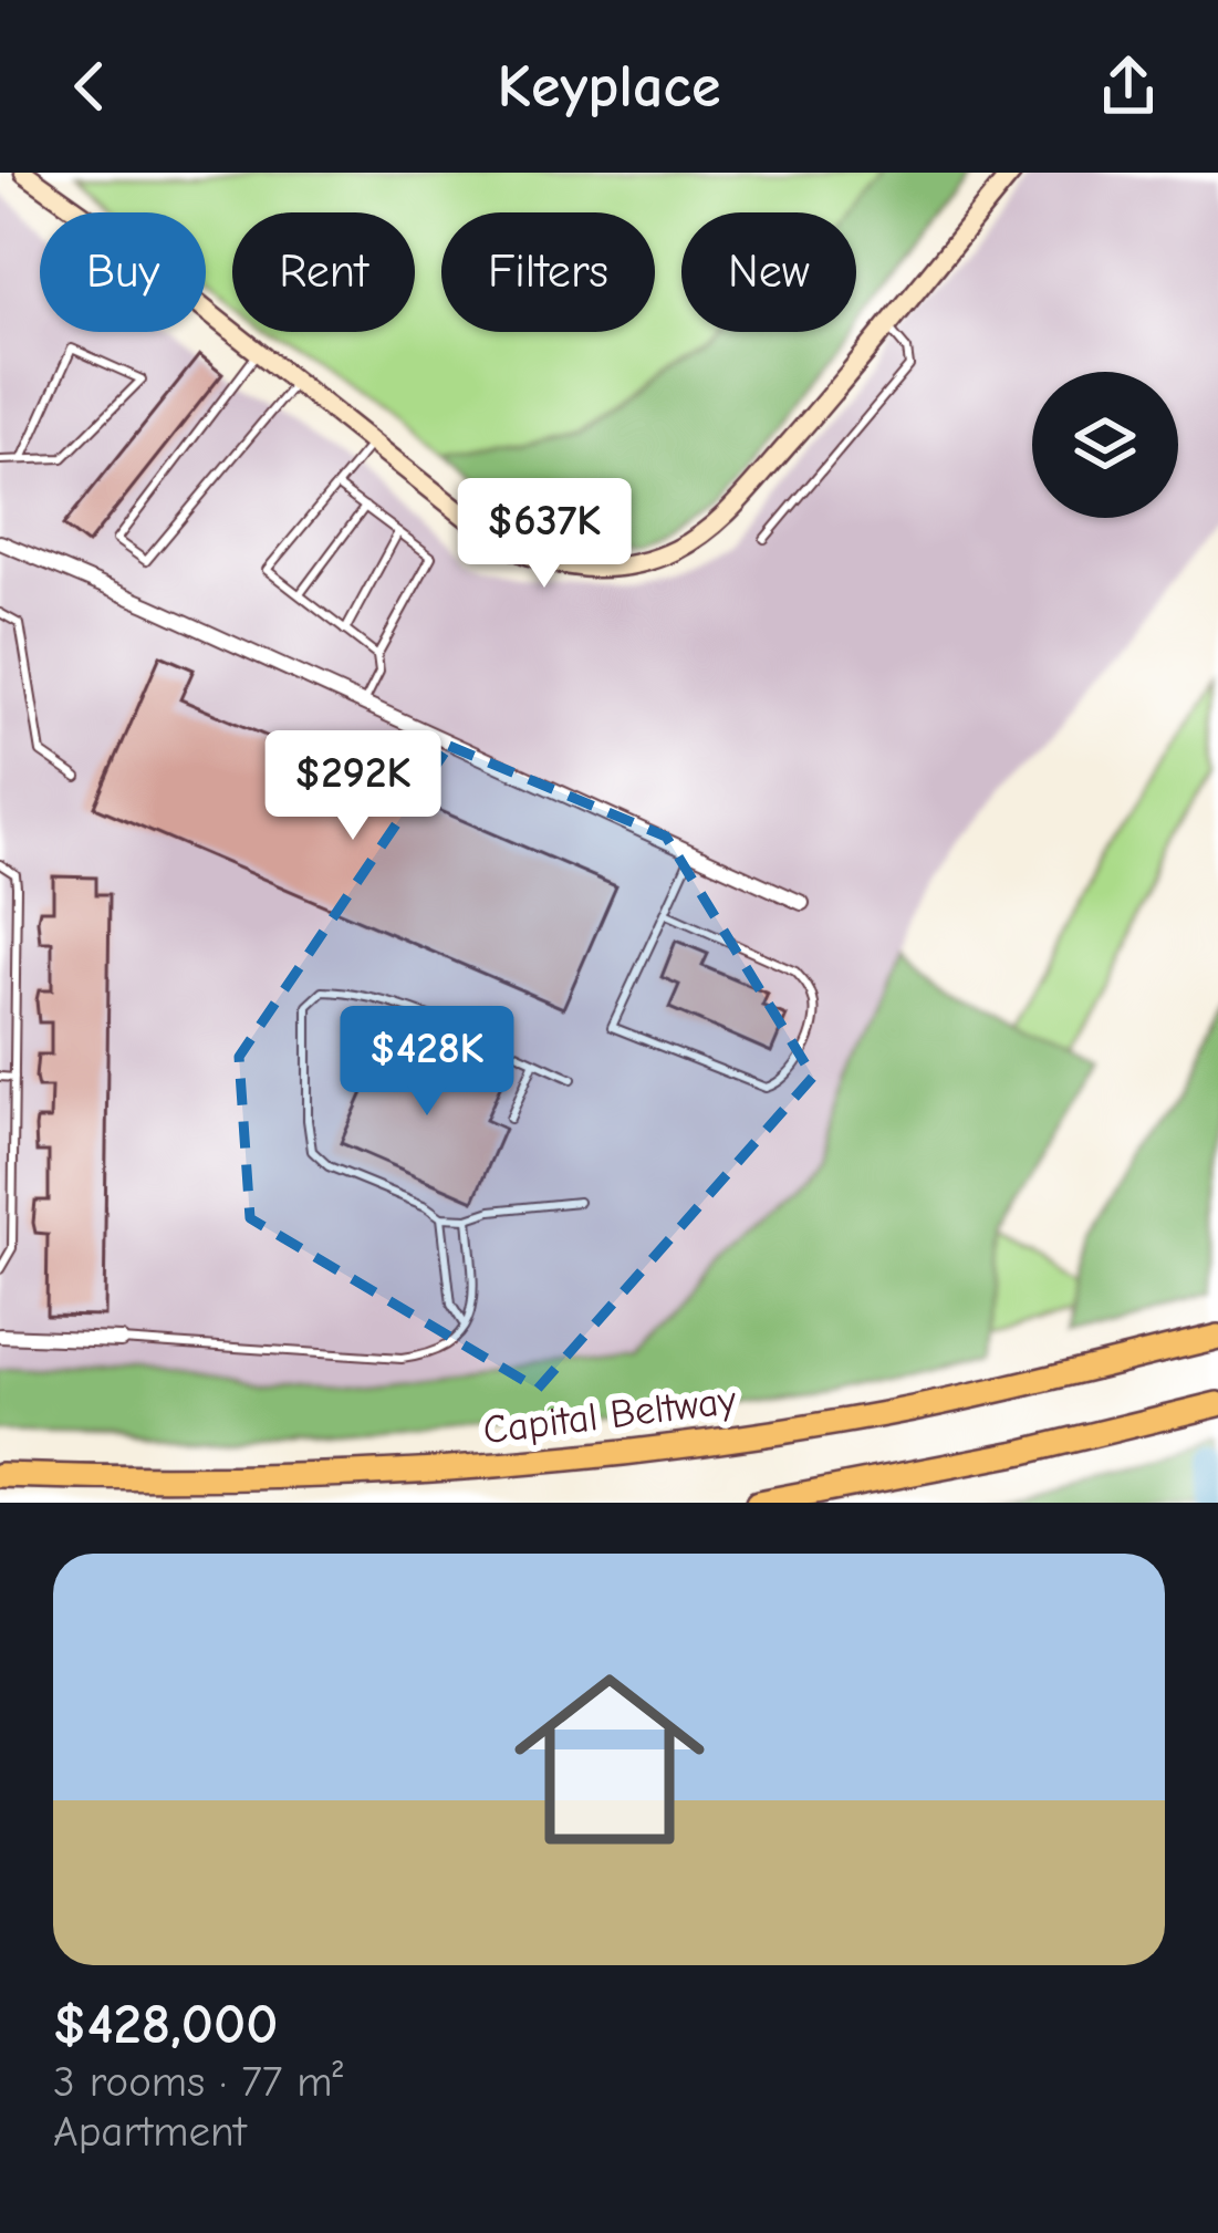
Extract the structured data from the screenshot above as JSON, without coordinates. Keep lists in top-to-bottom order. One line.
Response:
{"streets":{"highway":["Capital Beltway"]},"page":{"header":"Keyplace","chip":["Buy","Rent","Filters","New"],"price":["$637K","$292K","$428K"],"list":[{"name":"$428,000","note":"3 rooms · 77 m² · Apartment"}]}}
